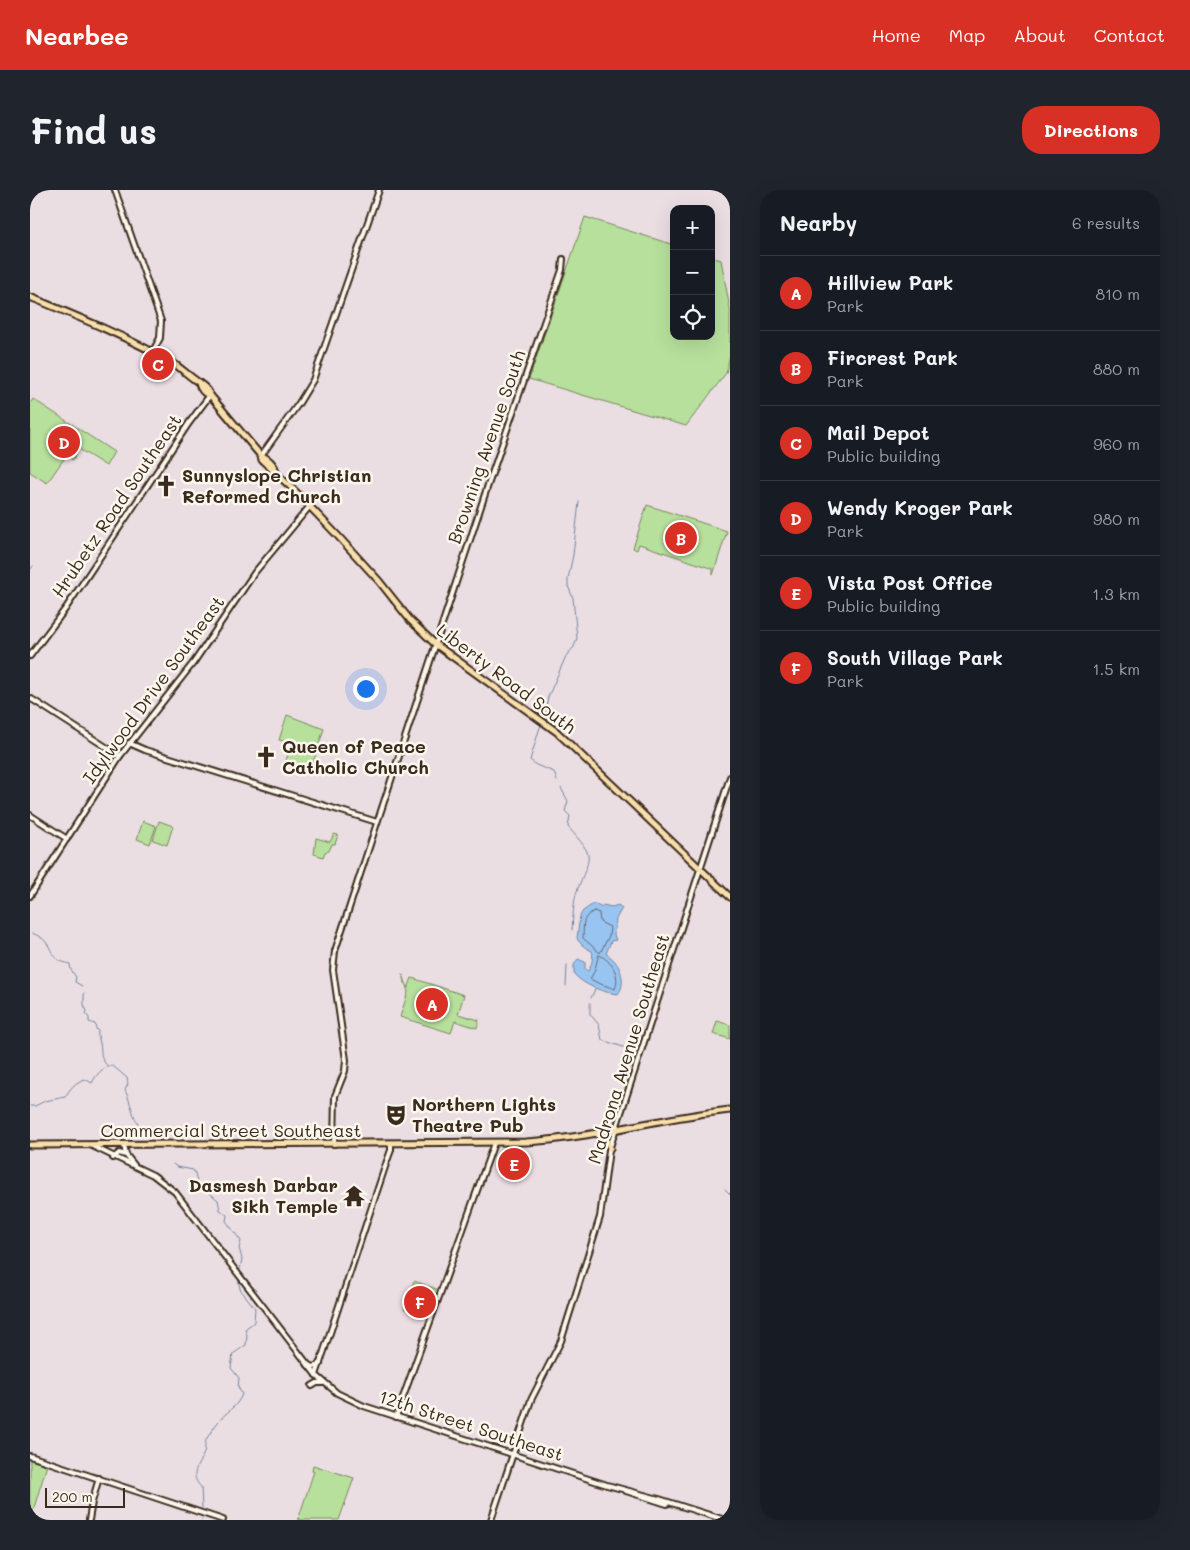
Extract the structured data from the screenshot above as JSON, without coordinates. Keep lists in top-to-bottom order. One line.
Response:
{"streets":{"main road":["Liberty Road South","Commercial Street Southeast"],"street":["Browning Avenue South","Hrubetz Road Southeast","Idylwood Drive Southeast","Madrona Avenue Southeast","12th Street Southeast"]},"crossings":[["Browning Avenue South","Liberty Road South"],["Browning Avenue South","Commercial Street Southeast"],["Hrubetz Road Southeast","Liberty Road South"],["Liberty Road South","Idylwood Drive Southeast"],["Liberty Road South","Madrona Avenue Southeast"],["Madrona Avenue Southeast","Commercial Street Southeast"],["Madrona Avenue Southeast","12th Street Southeast"]],"places":{"church":["Sunnyslope Christian Reformed Church","Queen of Peace Catholic Church"],"theatre":["Northern Lights Theatre Pub"],"temple":["Dasmesh Darbar Sikh Temple"]},"scale_bar":"200 m","page":{"header":"Nearbee","nav":["Home","Map","About","Contact"],"buttons":"Directions","title":"Find us","heading":["Nearby","6 results"],"map_buttons":["+","−"],"list":[{"mark":"A","name":"Hillview Park","note":"Park","value":"810 m"},{"mark":"B","name":"Fircrest Park","note":"Park","value":"880 m"},{"mark":"C","name":"Mail Depot","note":"Public building","value":"960 m"},{"mark":"D","name":"Wendy Kroger Park","note":"Park","value":"980 m"},{"mark":"E","name":"Vista Post Office","note":"Public building","value":"1.3 km"},{"mark":"F","name":"South Village Park","note":"Park","value":"1.5 km"}],"pins":["C","D","B","A","E","F"],"scale":"200 m"}}
